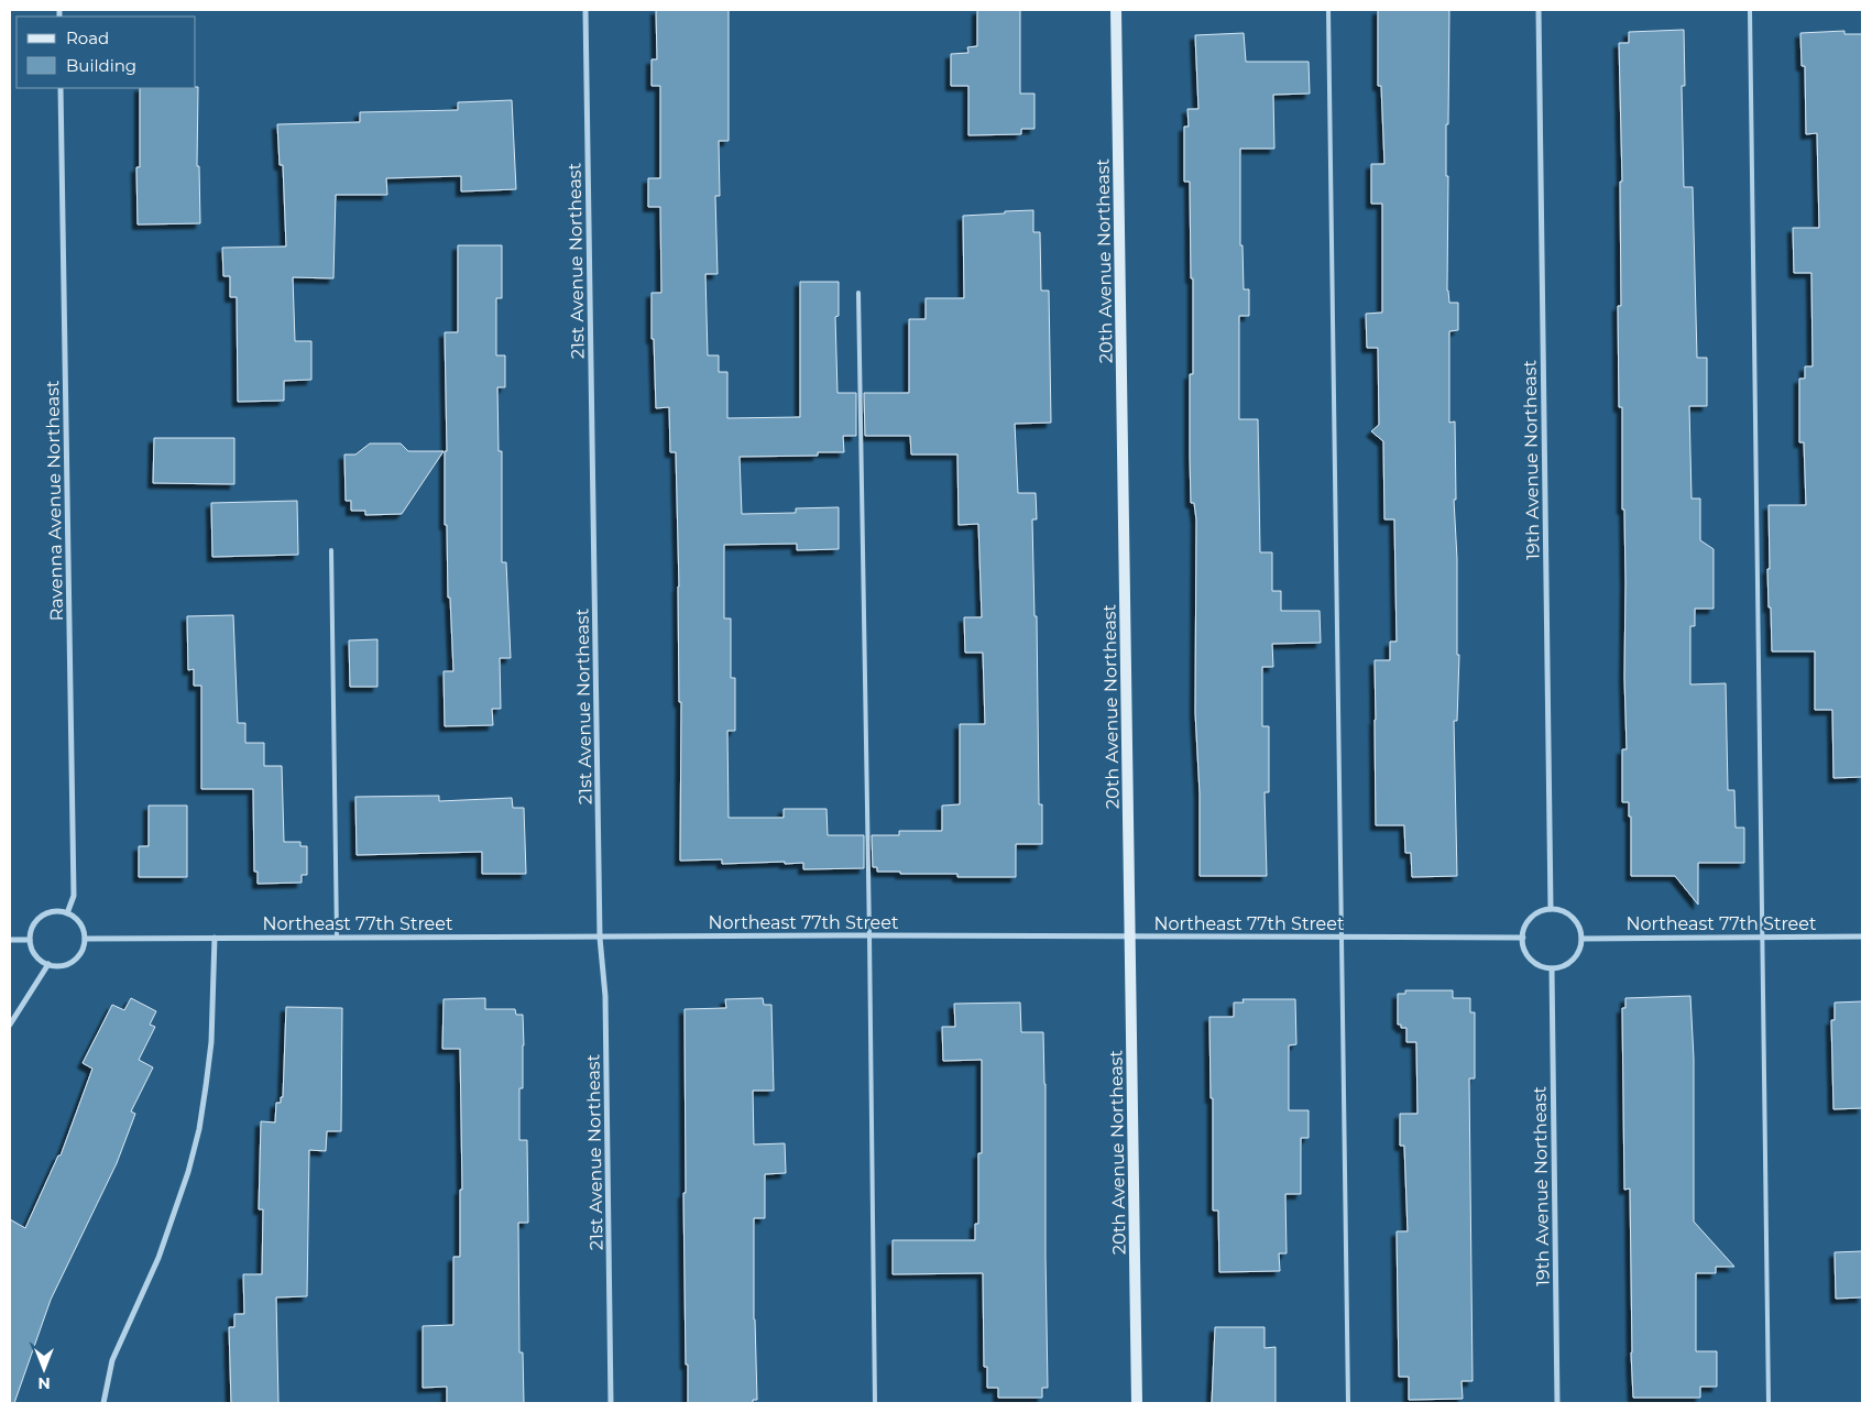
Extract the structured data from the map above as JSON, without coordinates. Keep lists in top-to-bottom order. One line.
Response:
{"streets":{"street":["21st Avenue Northeast","20th Avenue Northeast","19th Avenue Northeast","Ravenna Avenue Northeast","Northeast 77th Street"]},"crossings":[["21st Avenue Northeast","Northeast 77th Street"],["20th Avenue Northeast","Northeast 77th Street"],["19th Avenue Northeast","Northeast 77th Street"],["Ravenna Avenue Northeast","Northeast 77th Street"]],"legend":["Road","Building"],"north":"bottom"}
